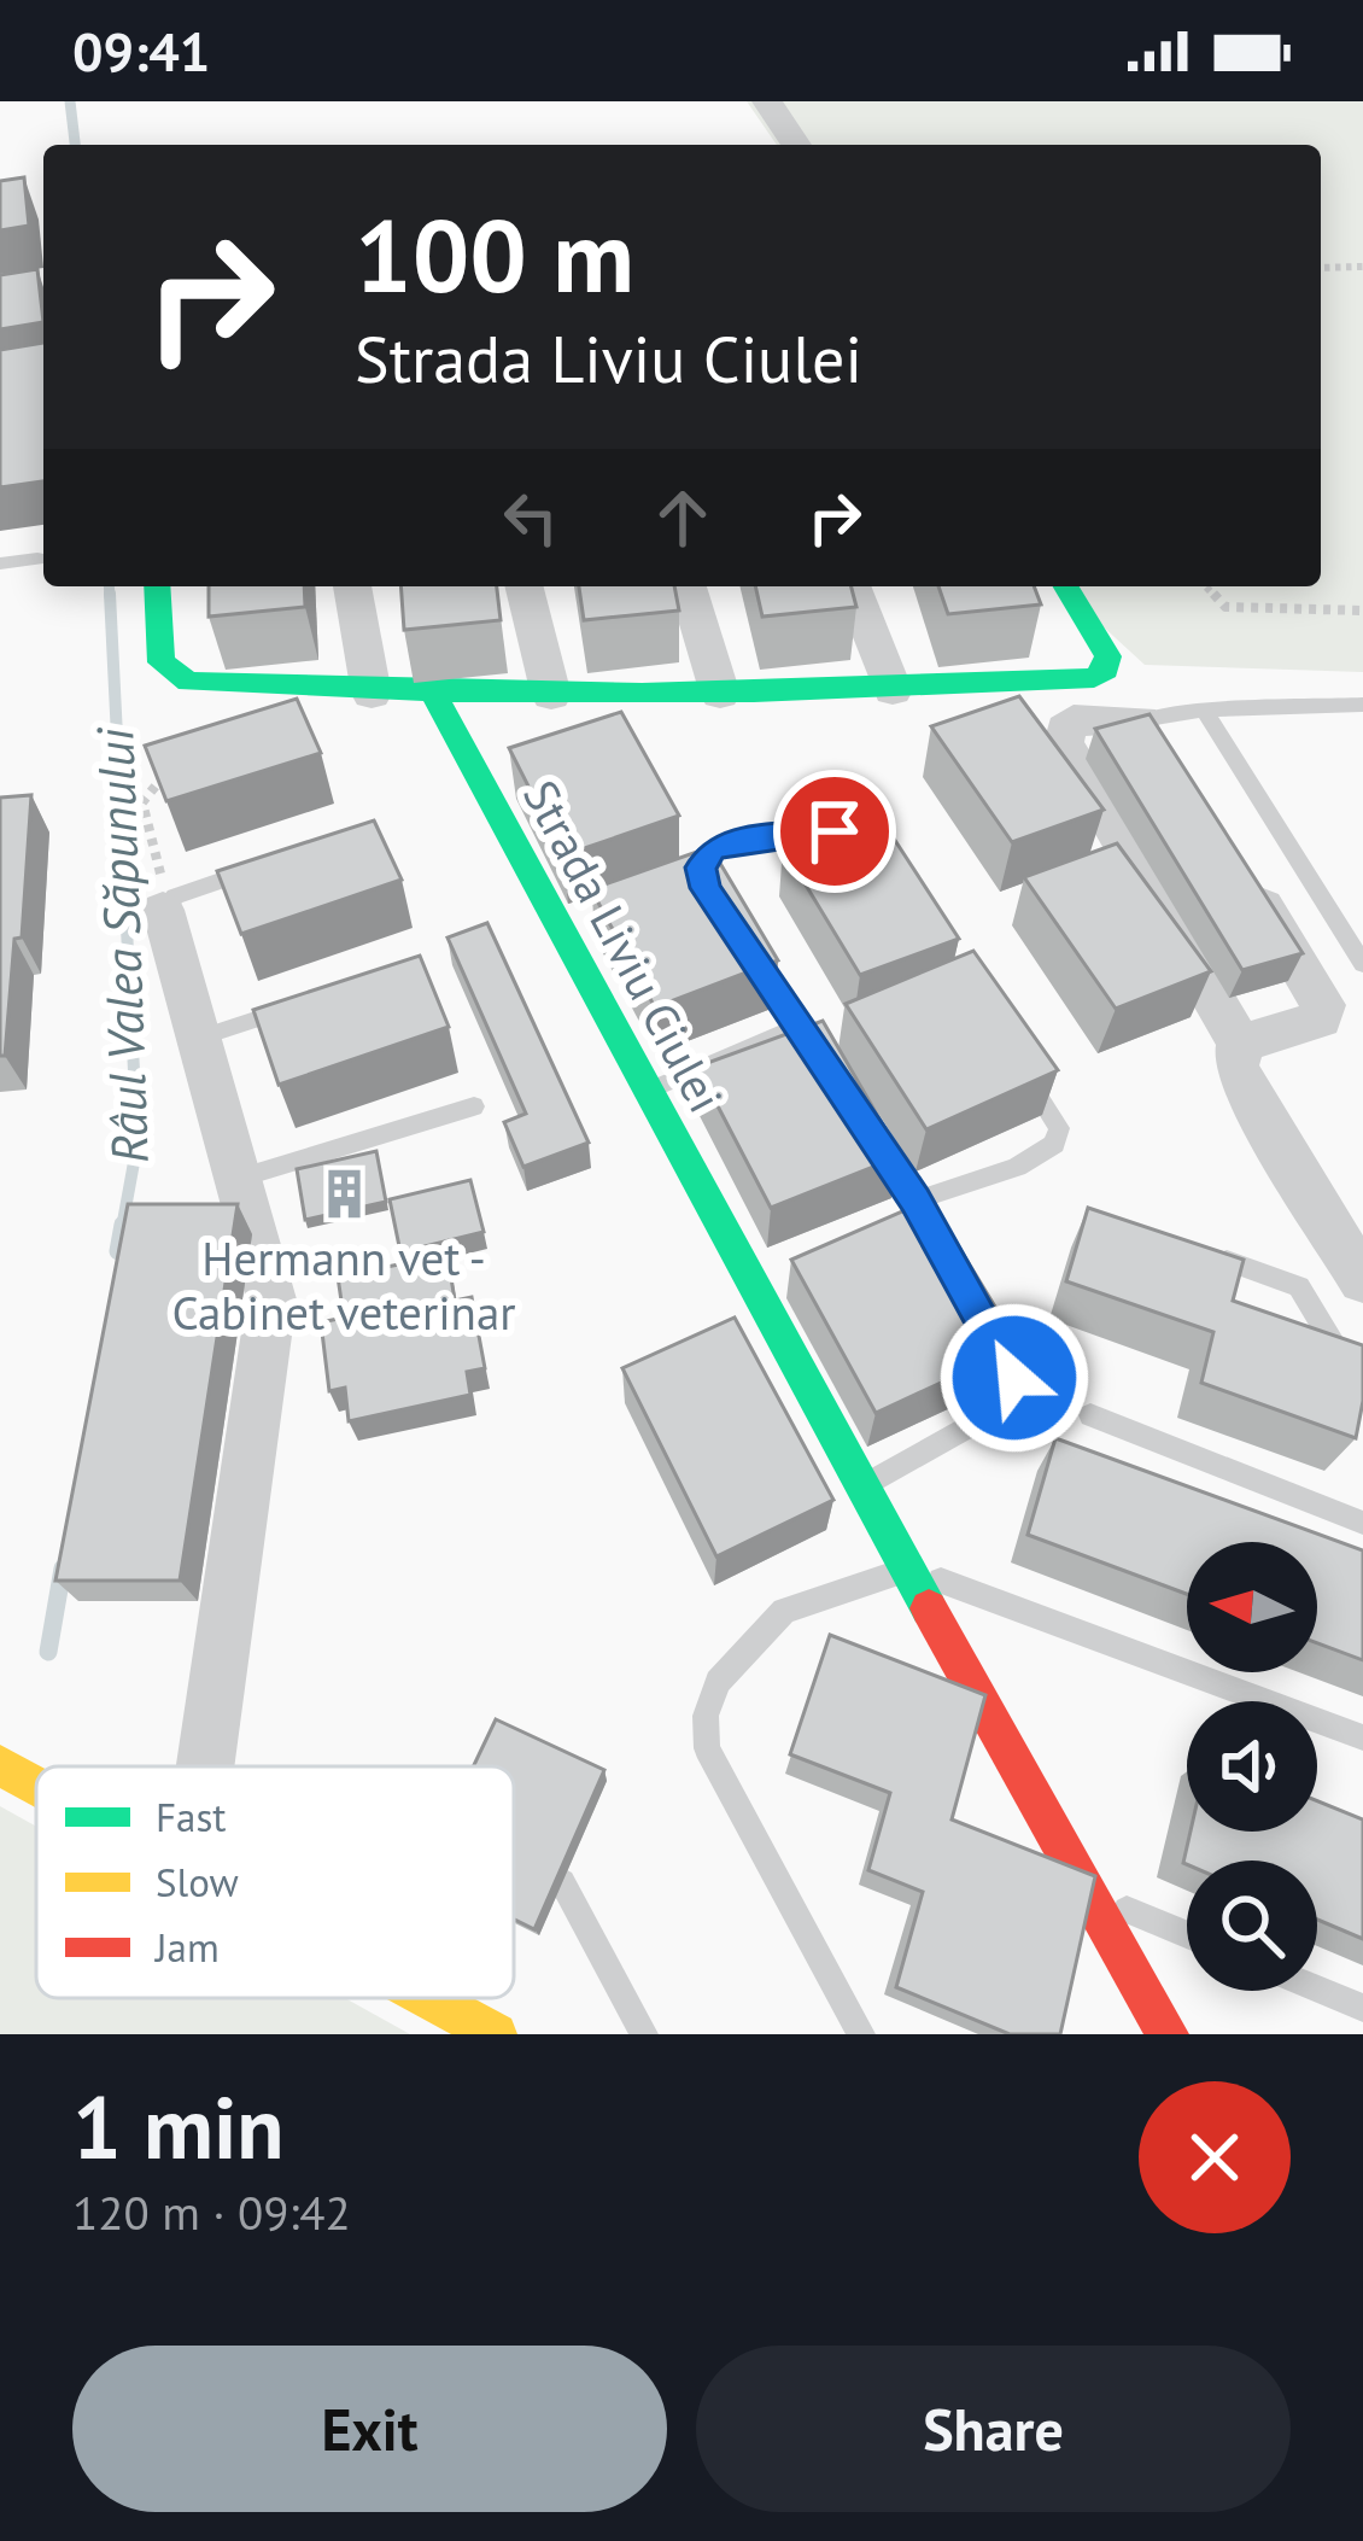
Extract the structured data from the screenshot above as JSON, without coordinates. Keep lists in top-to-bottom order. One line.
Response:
{"streets":{"street":["Strada Liviu Ciulei"]},"water":["Râul Valea Săpunului"],"places":{"building":["Hermann vet - Cabinet veterinar"]},"legend":["Fast","Slow","Jam"],"north":"left","page":{"status":"09:41","turn":["100 m","Strada Liviu Ciulei"],"heading":["1 min","120 m · 09:42"],"buttons":["Exit","Share"]}}
